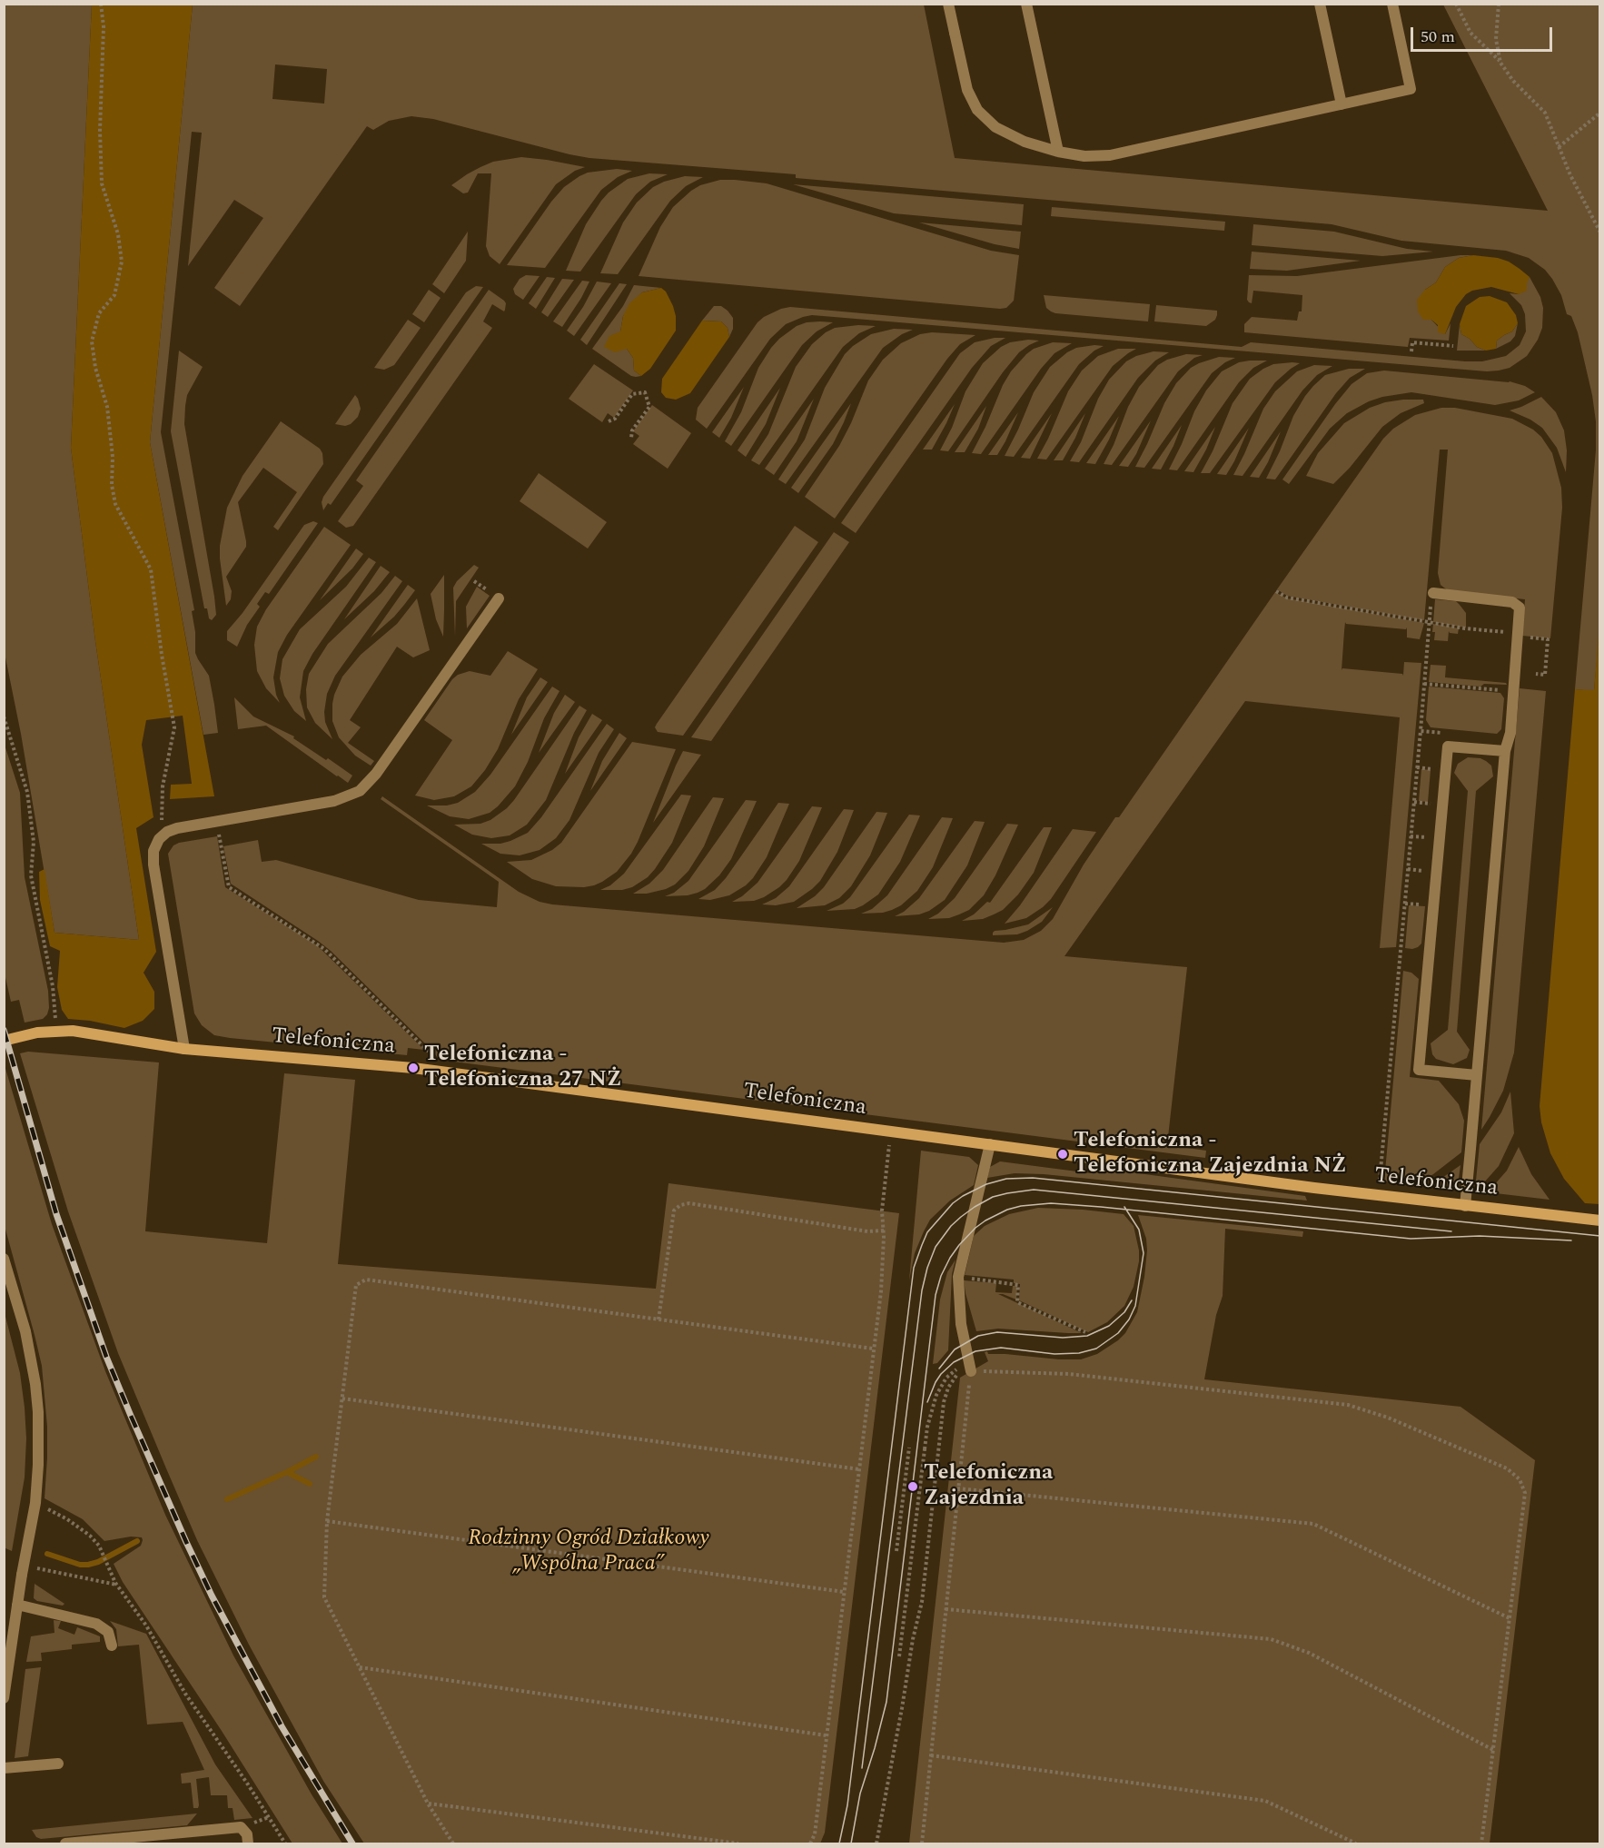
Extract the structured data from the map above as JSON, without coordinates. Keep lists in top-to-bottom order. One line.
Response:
{"streets":{"street":["Telefoniczna"]},"parks":["Rodzinny Ogród Działkowy „Wspólna Praca”"],"places":["Telefoniczna - Telefoniczna 27 NŻ","Telefoniczna - Telefoniczna Zajezdnia NŻ","Telefoniczna Zajezdnia"],"scale_bar":"50 m"}
